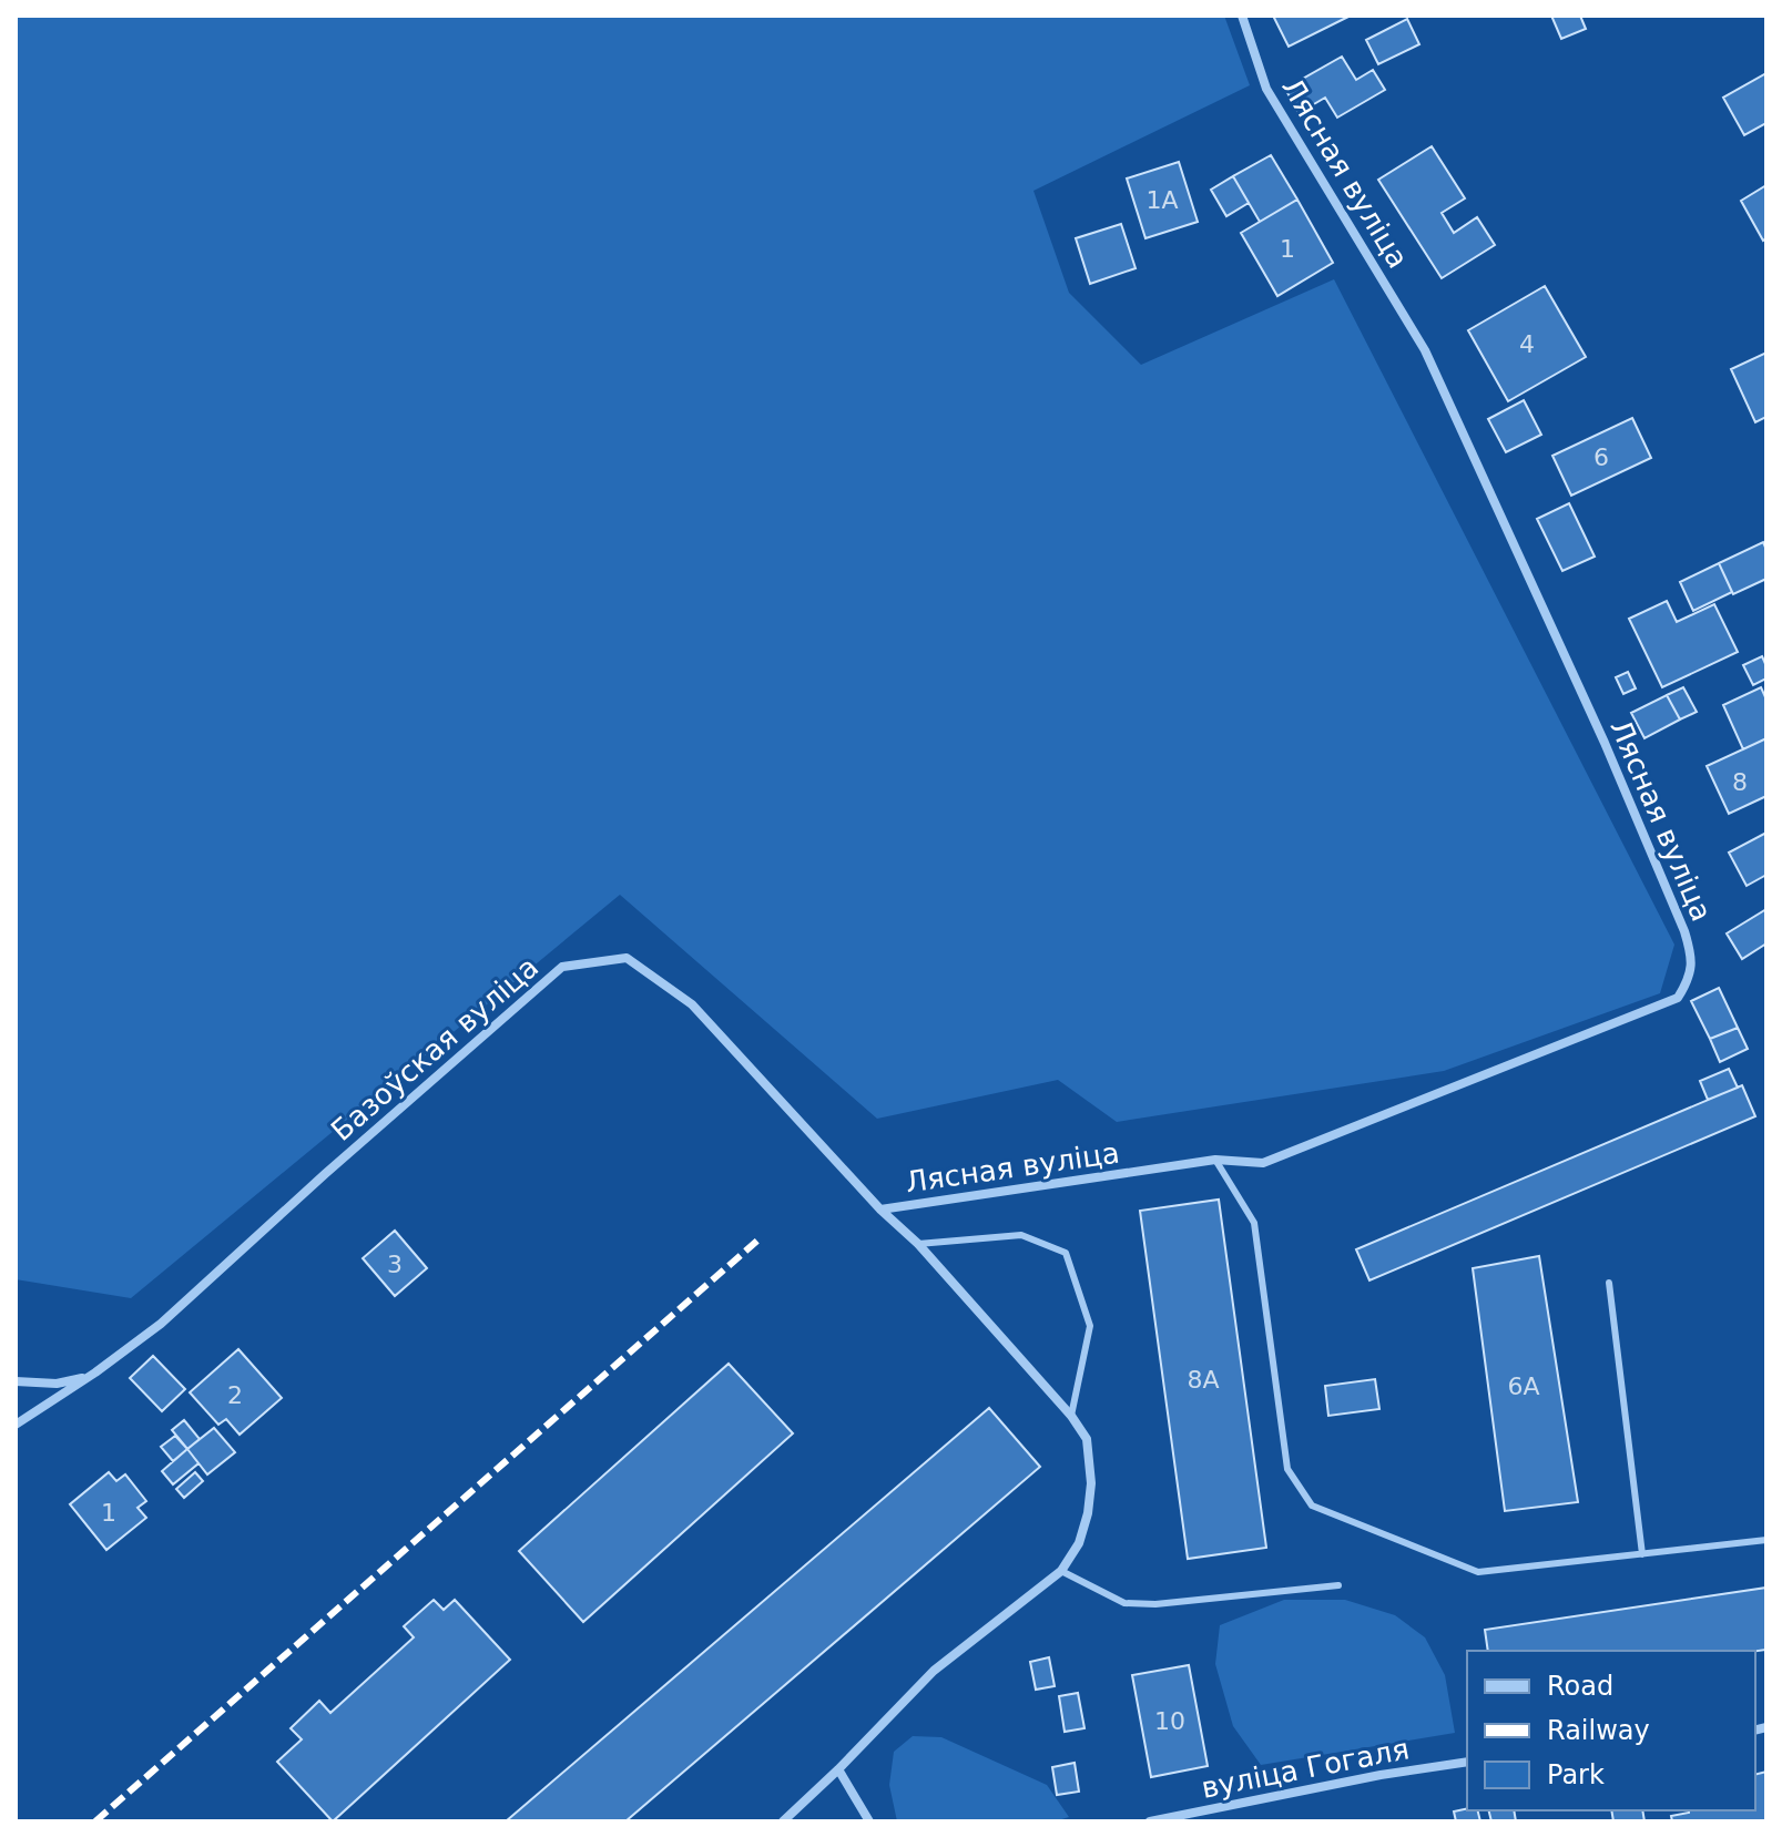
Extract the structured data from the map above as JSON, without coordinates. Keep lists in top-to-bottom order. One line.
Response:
{"streets":{"street":["Лясная вуліца","Базоўская вуліца","вуліца Гогаля"]},"crossings":[["Лясная вуліца","Базоўская вуліца"]],"house_numbers":["1А","1","4","6","8","3","8А","6А","2","1","10"],"legend":["Road","Railway","Park"]}
